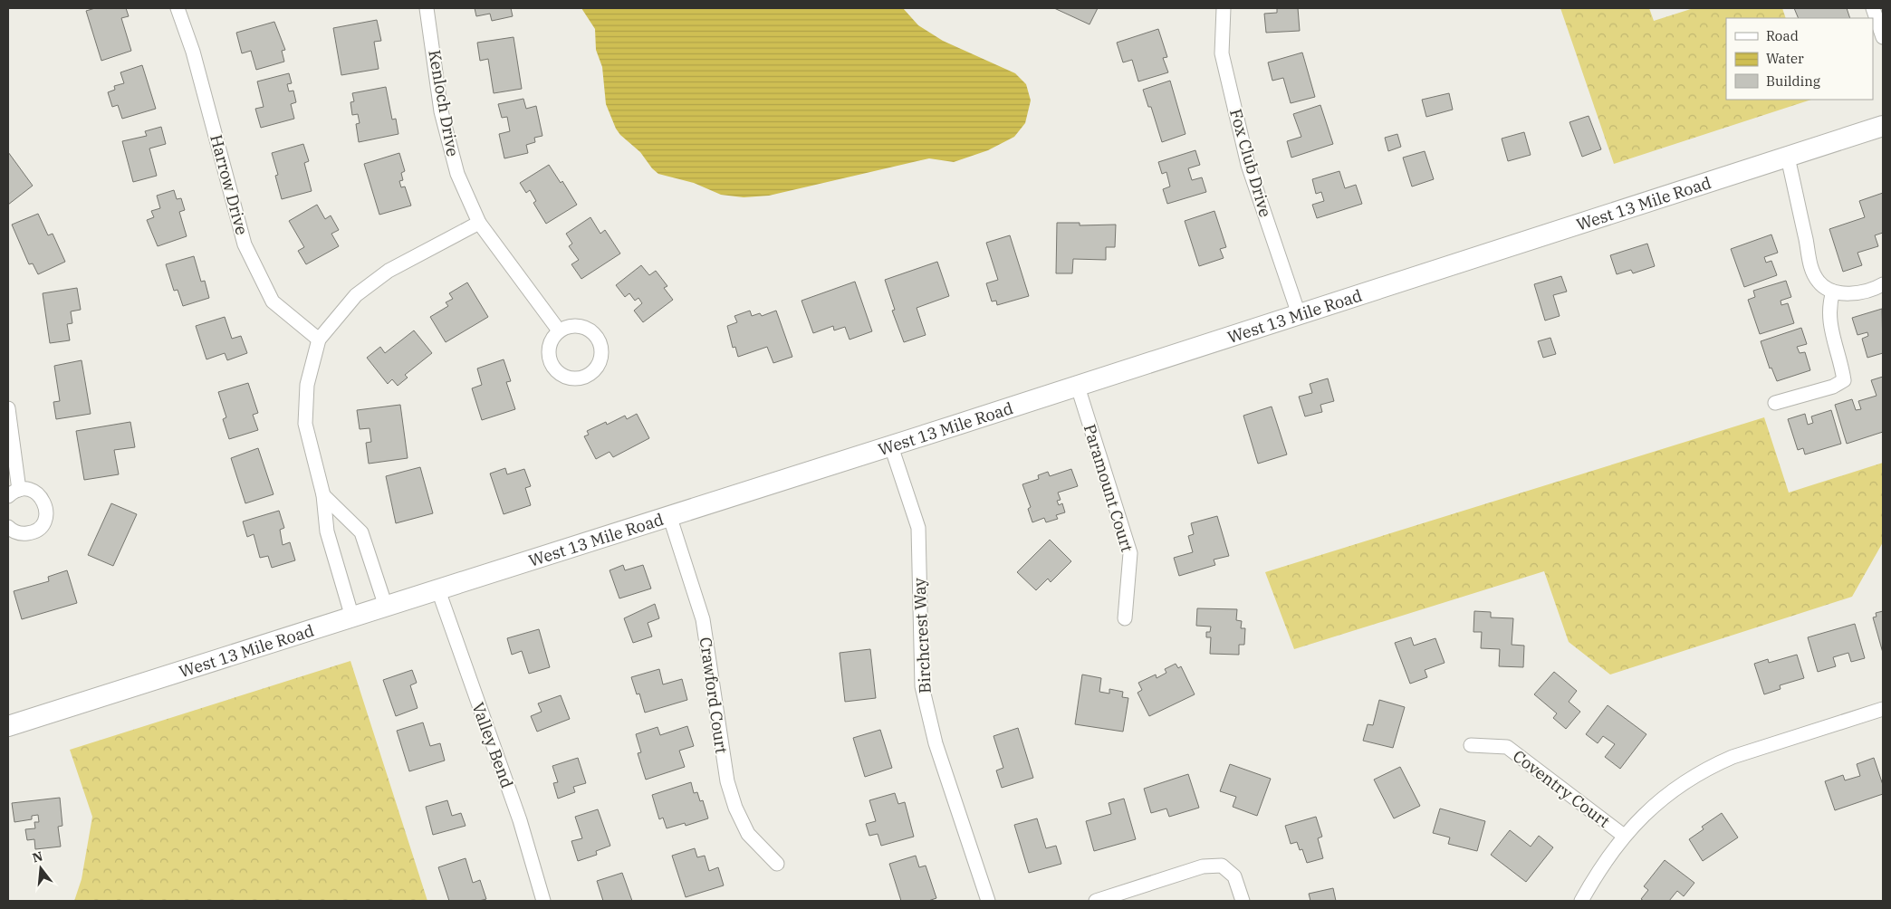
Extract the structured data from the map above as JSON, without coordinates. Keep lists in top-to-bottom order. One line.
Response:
{"streets":{"street":["Kenloch Drive","Fox Club Drive","Harrow Drive","West 13 Mile Road","Paramount Court","Birchcrest Way","Crawford Court","Valley Bend","Coventry Court"]},"crossings":[["Fox Club Drive","West 13 Mile Road"],["West 13 Mile Road","Paramount Court"],["West 13 Mile Road","Birchcrest Way"],["West 13 Mile Road","Crawford Court"],["West 13 Mile Road","Valley Bend"]],"legend":["Road","Water","Building"],"north":"top"}
